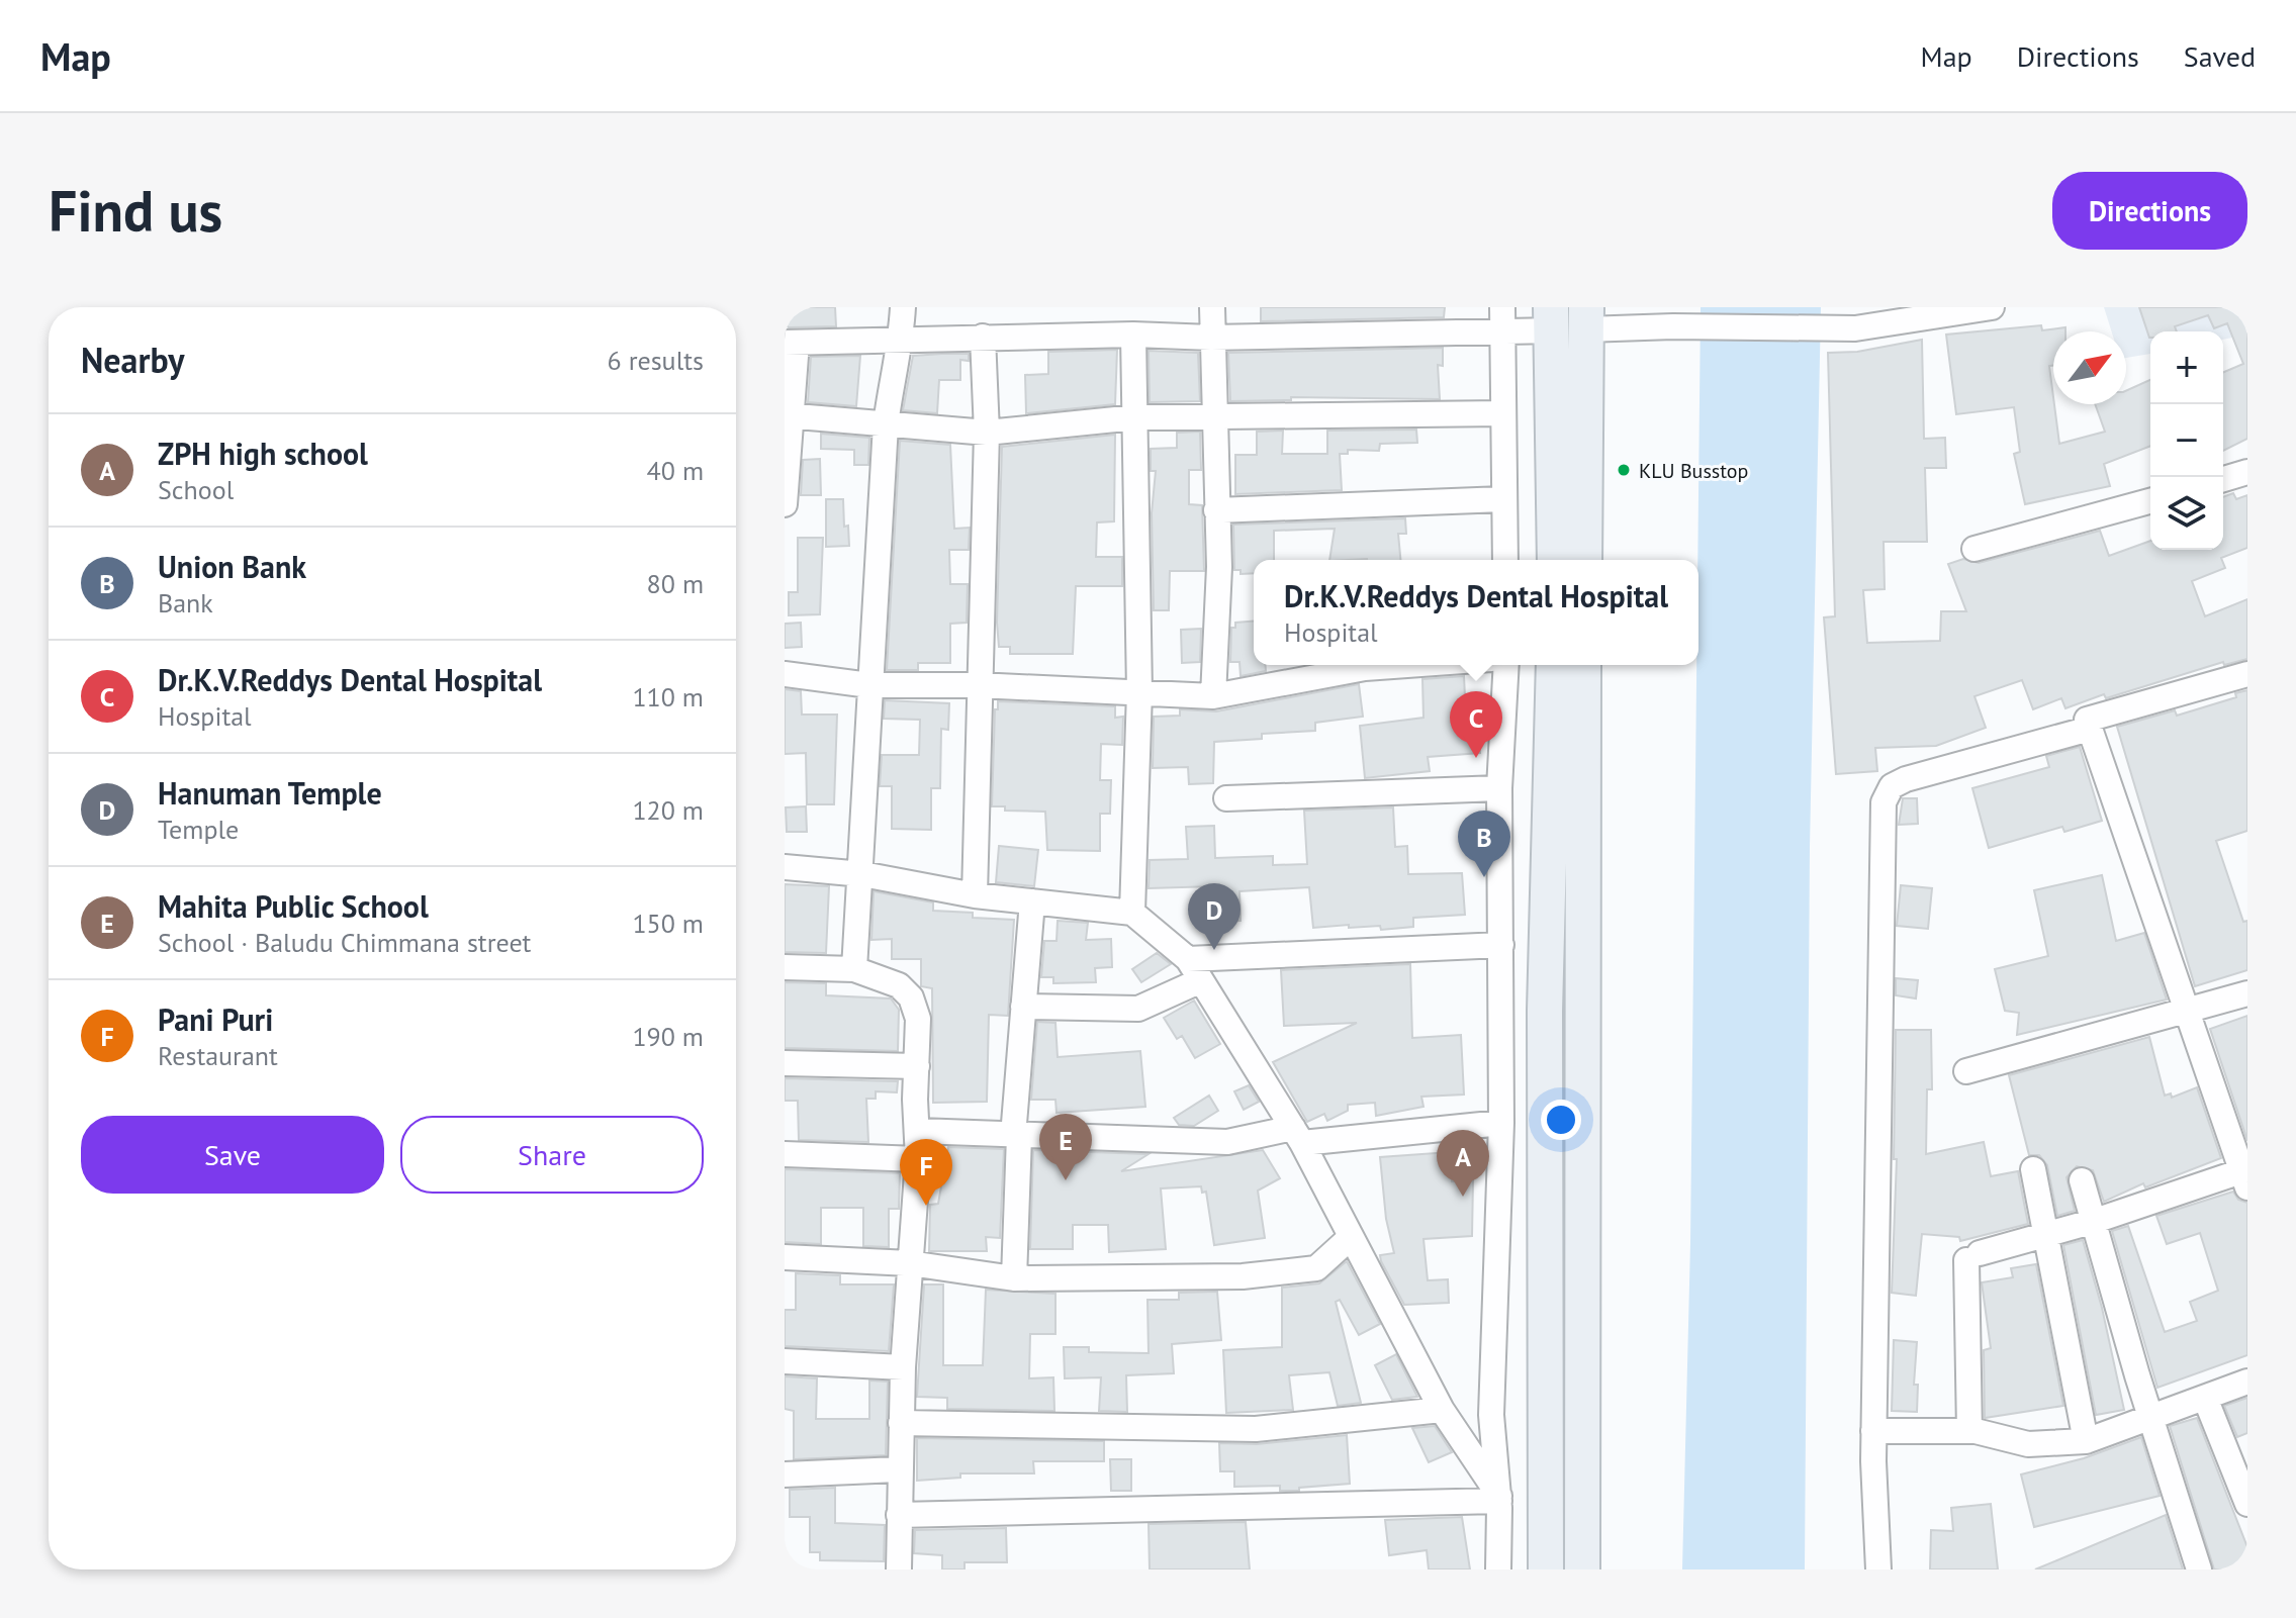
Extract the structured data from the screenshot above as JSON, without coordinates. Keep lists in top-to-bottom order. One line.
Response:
{"places":["KLU Busstop"],"north":"top right","page":{"header":"Map","nav":["Map","Directions","Saved"],"buttons":["Directions",["Save","Share"]],"title":"Find us","heading":["Nearby","6 results"],"map_buttons":["+","−"],"list":[{"mark":"A","name":"ZPH high school","note":"School","value":"40 m"},{"mark":"B","name":"Union Bank","note":"Bank","value":"80 m"},{"mark":"C","name":"Dr.K.V.Reddys Dental Hospital","note":"Hospital","value":"110 m"},{"mark":"D","name":"Hanuman Temple","note":"Temple","value":"120 m"},{"mark":"E","name":"Mahita Public School","note":"School · Baludu Chimmana street","value":"150 m"},{"mark":"F","name":"Pani Puri","note":"Restaurant","value":"190 m"}],"popup":["Dr.K.V.Reddys Dental Hospital","Hospital"],"pins":["C","B","D","E","A","F"]}}
